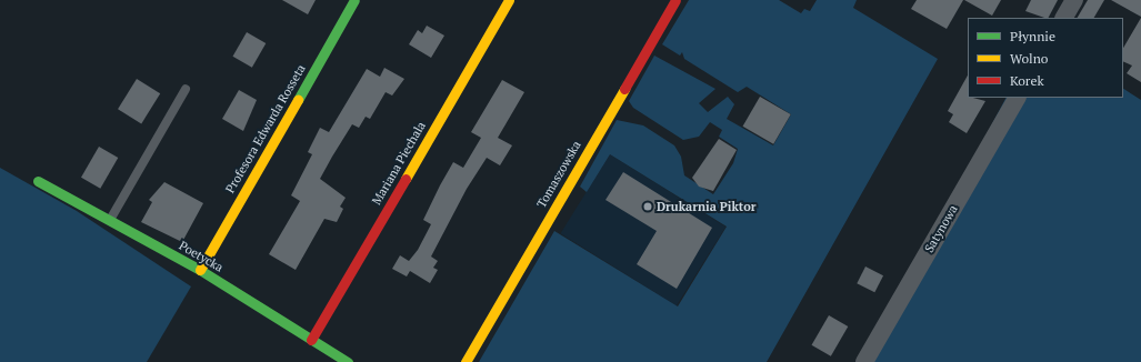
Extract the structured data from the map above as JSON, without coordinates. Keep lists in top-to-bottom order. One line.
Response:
{"streets":{"street":["Profesora Edwarda Rosseta","Mariana Piechala","Tomaszowska","Satynowa","Poetycka"]},"crossings":[["Profesora Edwarda Rosseta","Poetycka"],["Mariana Piechala","Poetycka"]],"places":["Drukarnia Piktor"],"legend":["Płynnie","Wolno","Korek"]}
